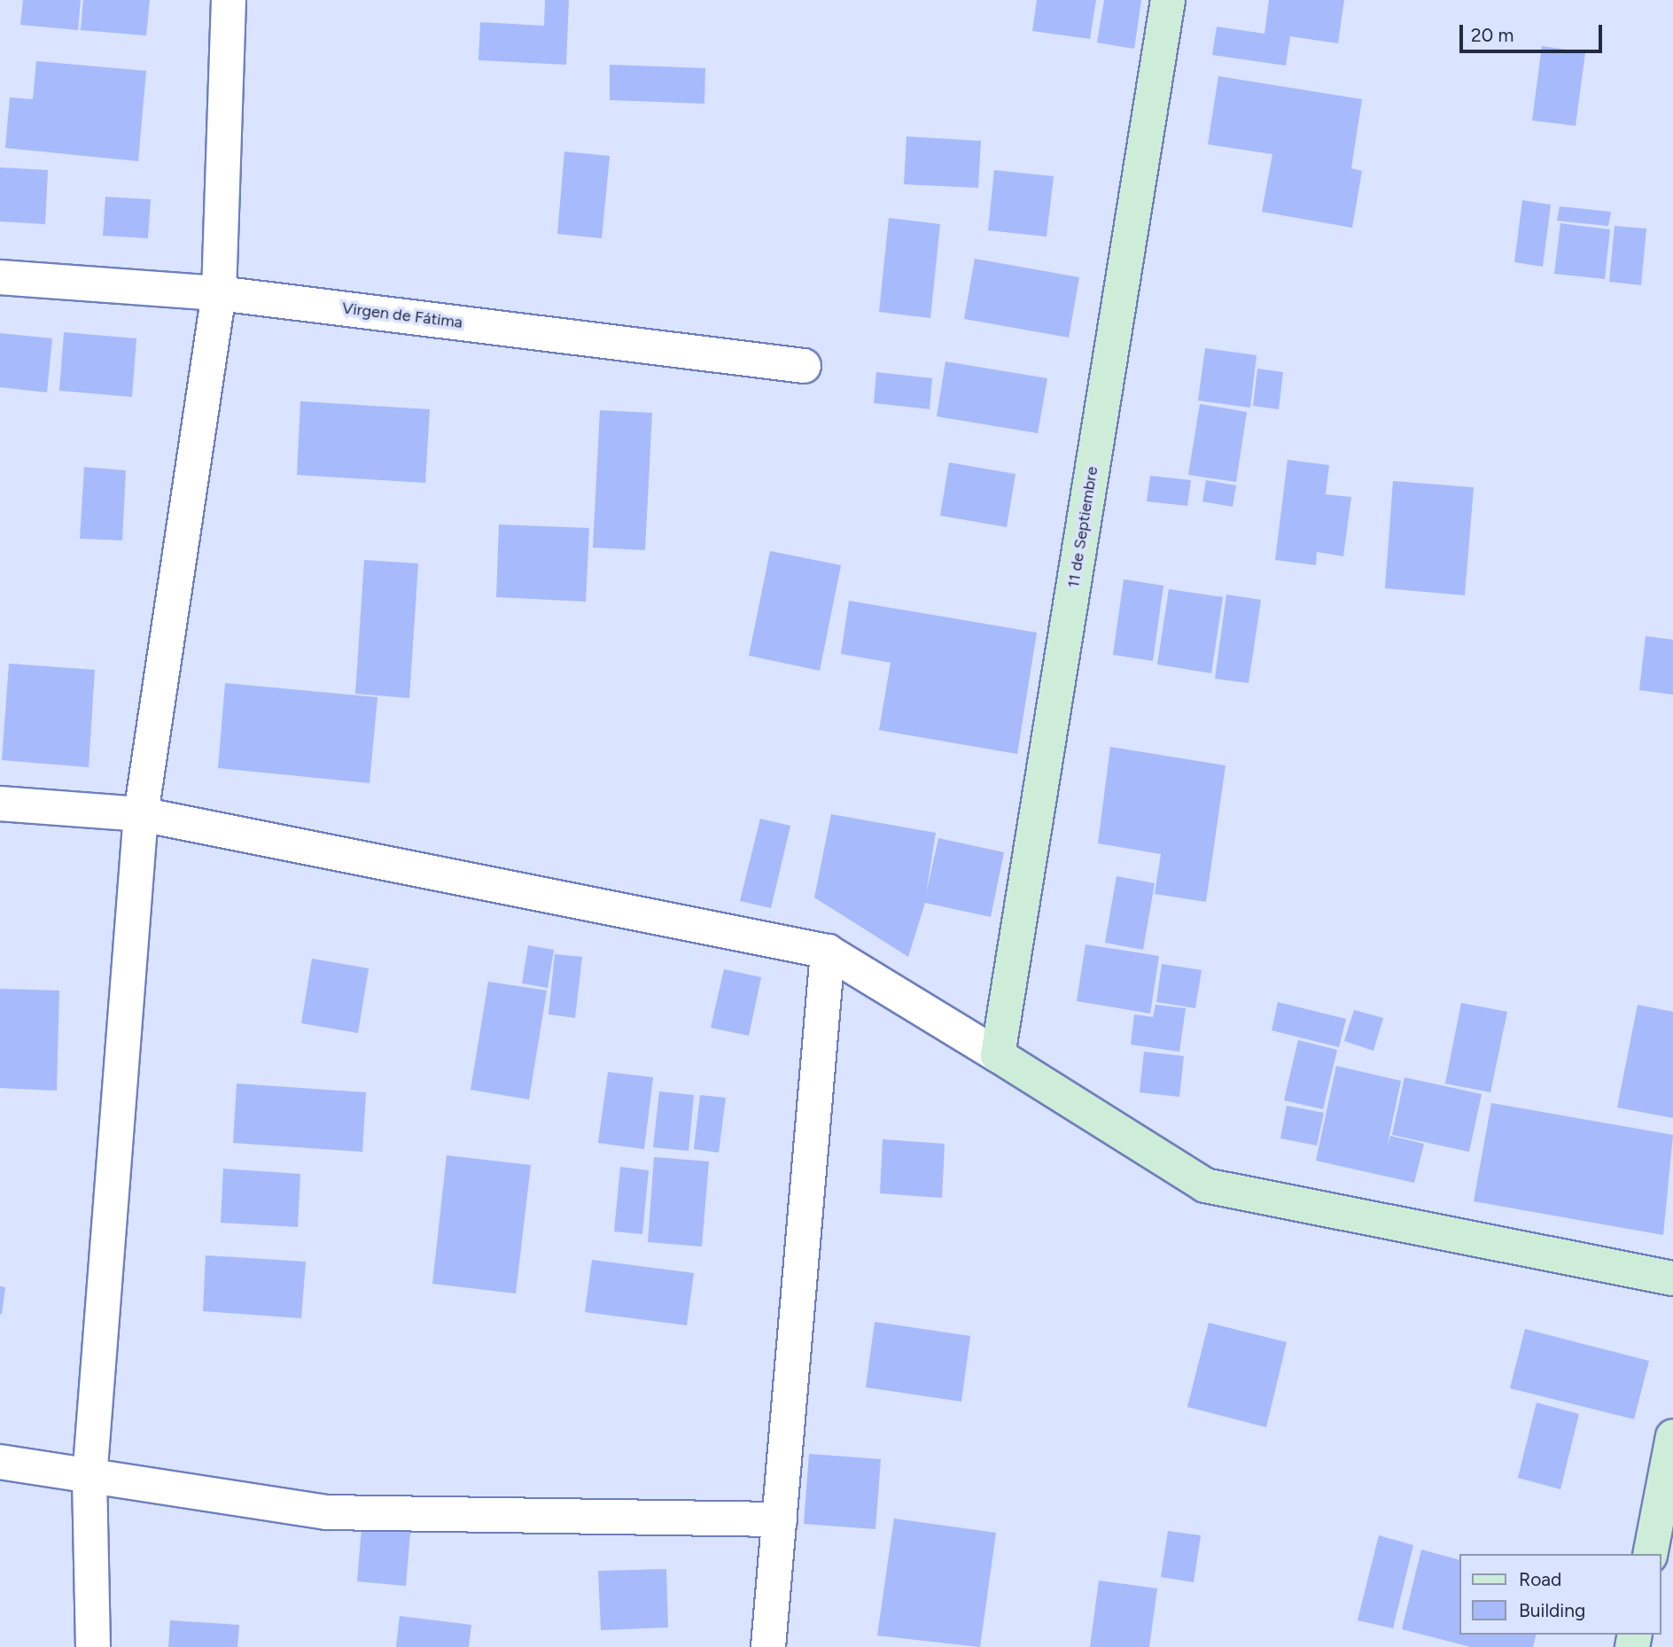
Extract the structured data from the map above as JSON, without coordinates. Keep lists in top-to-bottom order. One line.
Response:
{"streets":{"main road":["11 de Septiembre"],"street":["Virgen de Fátima"]},"legend":["Road","Building"],"scale_bar":"20 m"}
